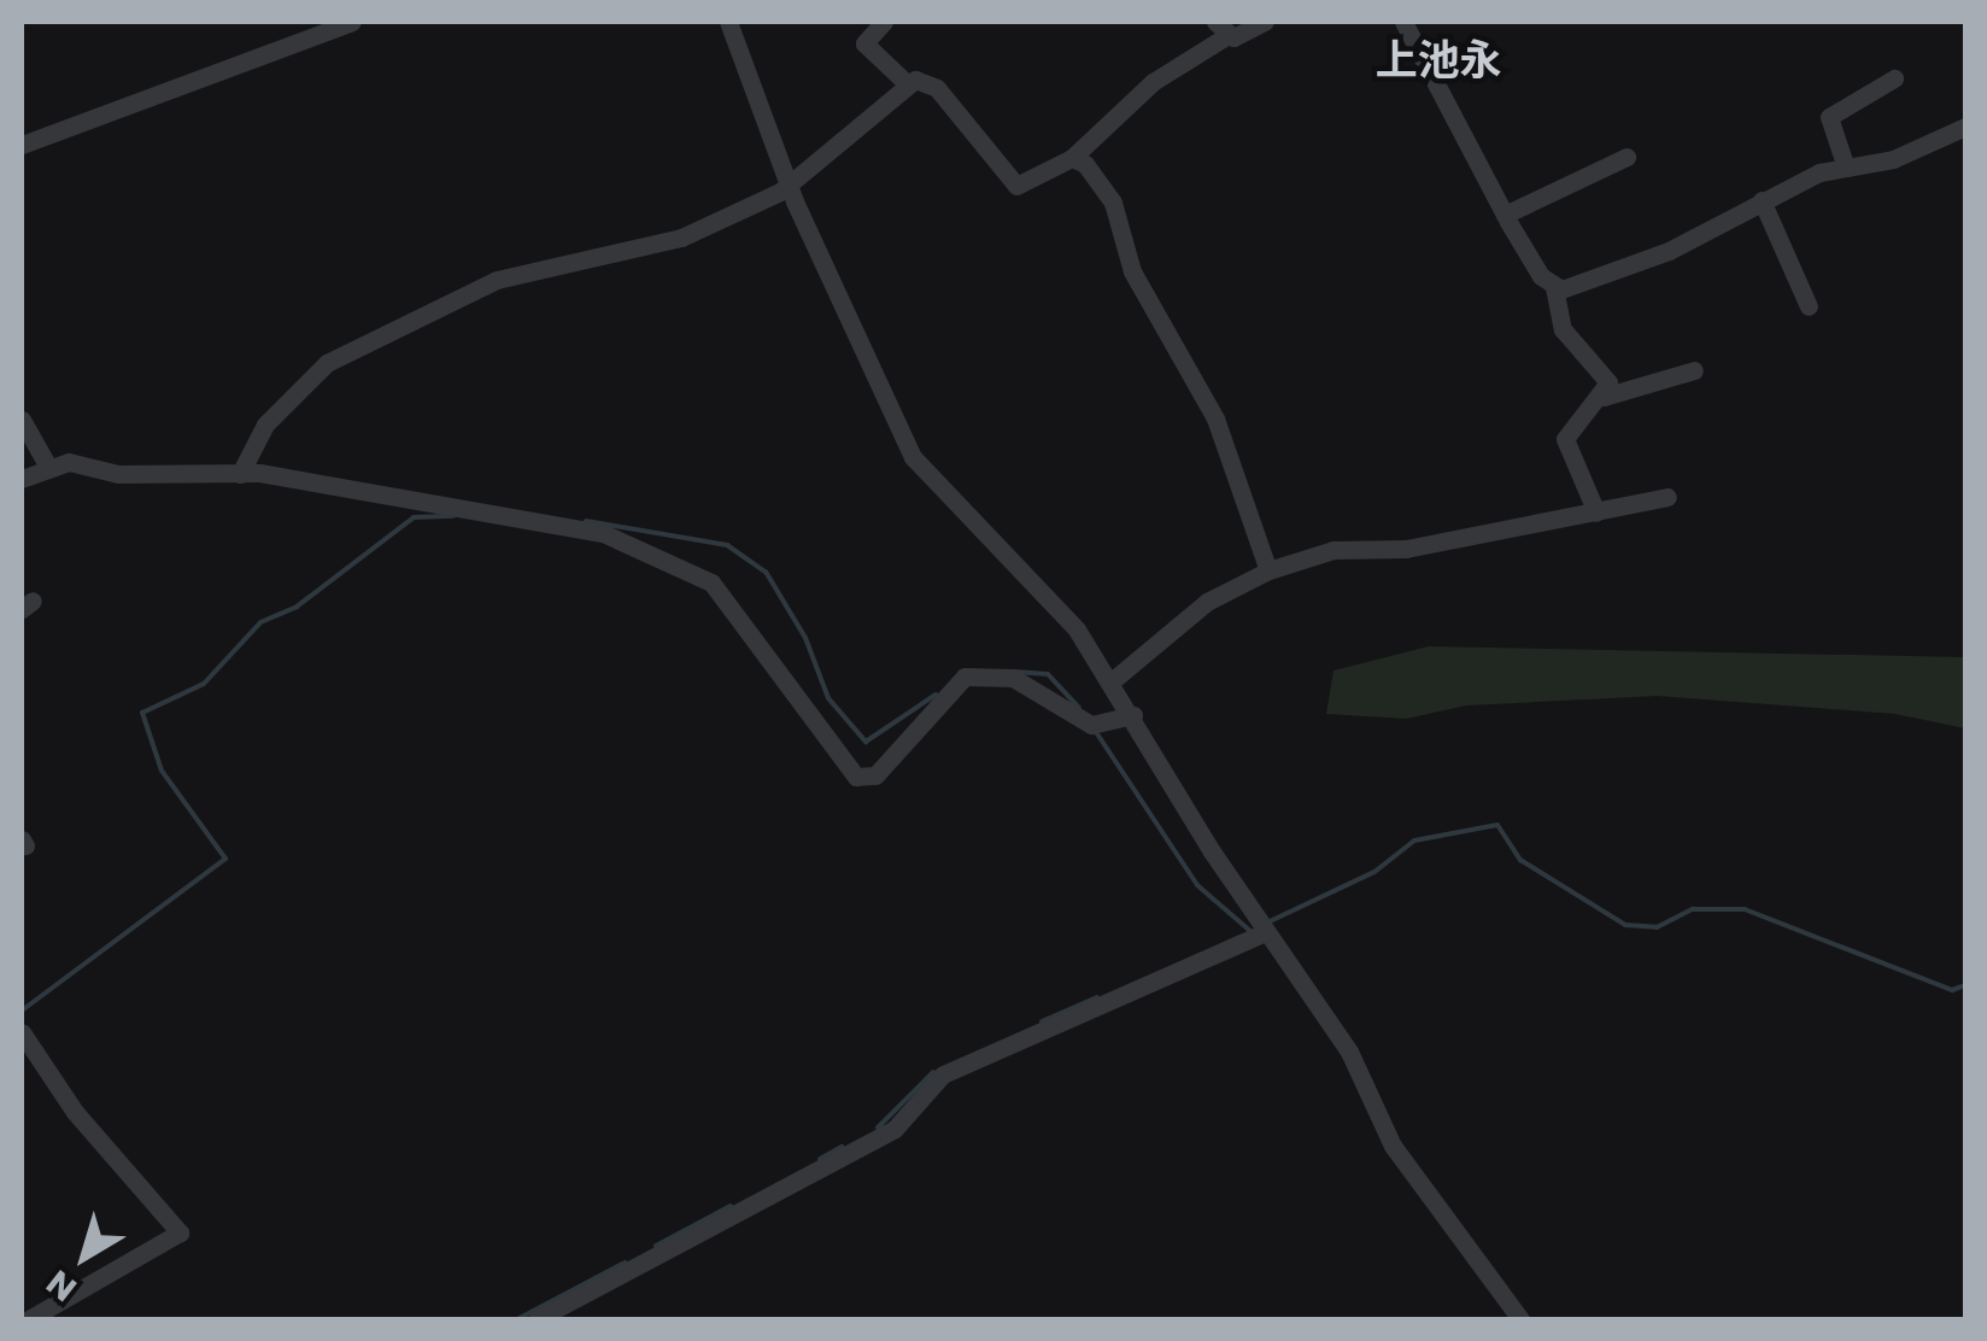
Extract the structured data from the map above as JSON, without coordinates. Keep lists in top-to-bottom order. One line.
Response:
{"districts":["上池永"],"north":"bottom left"}
